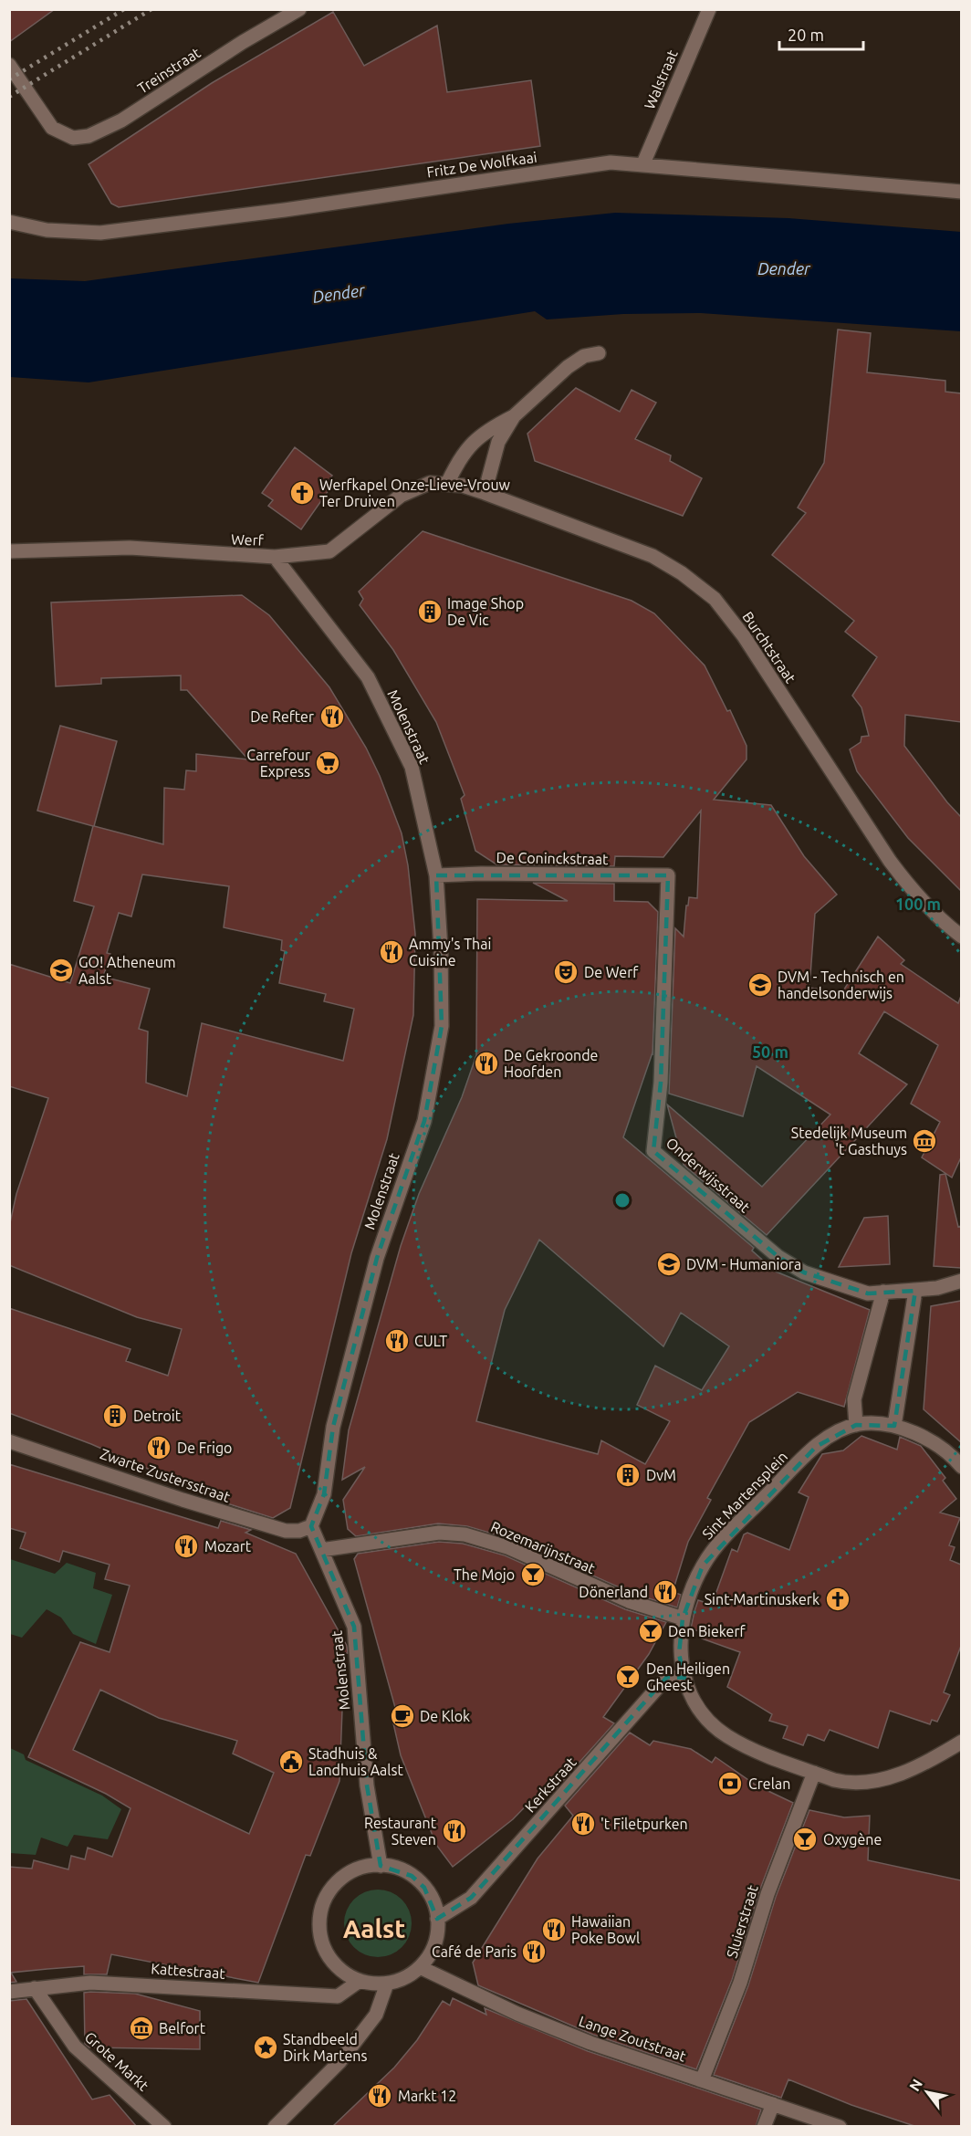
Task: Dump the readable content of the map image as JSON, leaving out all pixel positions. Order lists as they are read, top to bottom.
{
  "streets": {
    "street": [
      "Treinstraat",
      "Walstraat",
      "Fritz De Wolfkaai",
      "Werf",
      "Burchtstraat",
      "Molenstraat",
      "De Coninckstraat",
      "Onderwijsstraat",
      "Zwarte Zustersstraat",
      "Sint Martensplein",
      "Rozemarijnstraat",
      "Kerkstraat",
      "Sluierstraat",
      "Kattestraat",
      "Lange Zoutstraat",
      "Grote Markt"
    ]
  },
  "crossings": [
    ["Walstraat", "Fritz De Wolfkaai"],
    ["Werf", "Burchtstraat"],
    ["Werf", "Molenstraat"],
    ["Molenstraat", "De Coninckstraat"],
    ["Molenstraat", "Zwarte Zustersstraat"],
    ["Molenstraat", "Rozemarijnstraat"],
    ["Molenstraat", "Kerkstraat"],
    ["Molenstraat", "Kattestraat"],
    ["Molenstraat", "Lange Zoutstraat"],
    ["De Coninckstraat", "Onderwijsstraat"],
    ["Sint Martensplein", "Rozemarijnstraat"],
    ["Sint Martensplein", "Kerkstraat"],
    ["Sint Martensplein", "Sluierstraat"],
    ["Kerkstraat", "Kattestraat"],
    ["Kerkstraat", "Lange Zoutstraat"],
    ["Sluierstraat", "Lange Zoutstraat"],
    ["Kattestraat", "Lange Zoutstraat"],
    ["Kattestraat", "Grote Markt"]
  ],
  "districts": ["Aalst"],
  "water": ["Dender"],
  "places": {
    "church": ["Werfkapel Onze-Lieve-Vrouw Ter Druiven", "Sint-Martinuskerk"],
    "building": ["Image Shop De Vic", "Detroit", "DvM"],
    "restaurant": [
      "De Refter",
      "Ammy's Thai Cuisine",
      "De Gekroonde Hoofden",
      "CULT",
      "De Frigo",
      "Mozart",
      "Dönerland",
      "'t Filetpurken",
      "Restaurant Steven",
      "Hawaiian Poke Bowl",
      "Café de Paris",
      "Markt 12"
    ],
    "supermarket": ["Carrefour Express"],
    "school or university": ["GO! Atheneum Aalst", "DVM - Technisch en handelsonderwijs", "DVM - Humaniora"],
    "theatre": ["De Werf"],
    "museum": ["Stedelijk Museum 't Gasthuys", "Belfort"],
    "bar": [
      "The Mojo",
      "Den Biekerf",
      "Den Heiligen Gheest",
      "Oxygène"
    ],
    "cafe": ["De Klok"],
    "public building": ["Stadhuis & Landhuis Aalst"],
    "bank": ["Crelan"],
    "place": ["Standbeeld Dirk Martens"]
  },
  "scale_bar": "20 m",
  "north": "top left",
  "rings": ["100 m", "50 m"]
}
